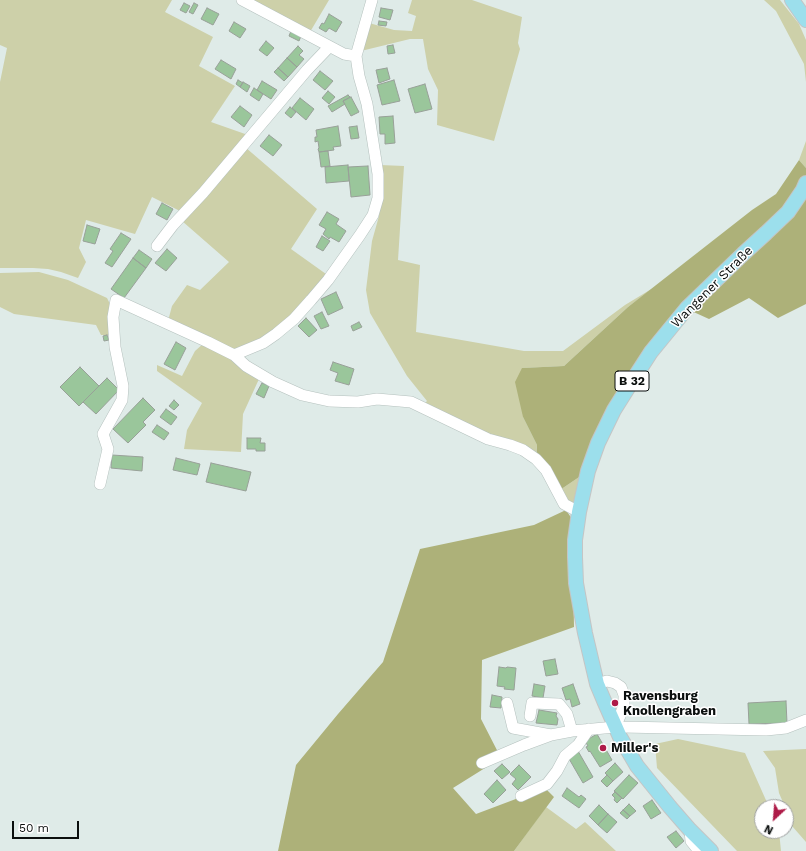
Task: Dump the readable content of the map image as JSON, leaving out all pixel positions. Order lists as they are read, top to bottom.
{
  "streets": {
    "main road": ["Wangener Straße", "B 32"]
  },
  "places": ["Ravensburg Knollengraben", "Miller's"],
  "scale_bar": "50 m",
  "north": "bottom left"
}
